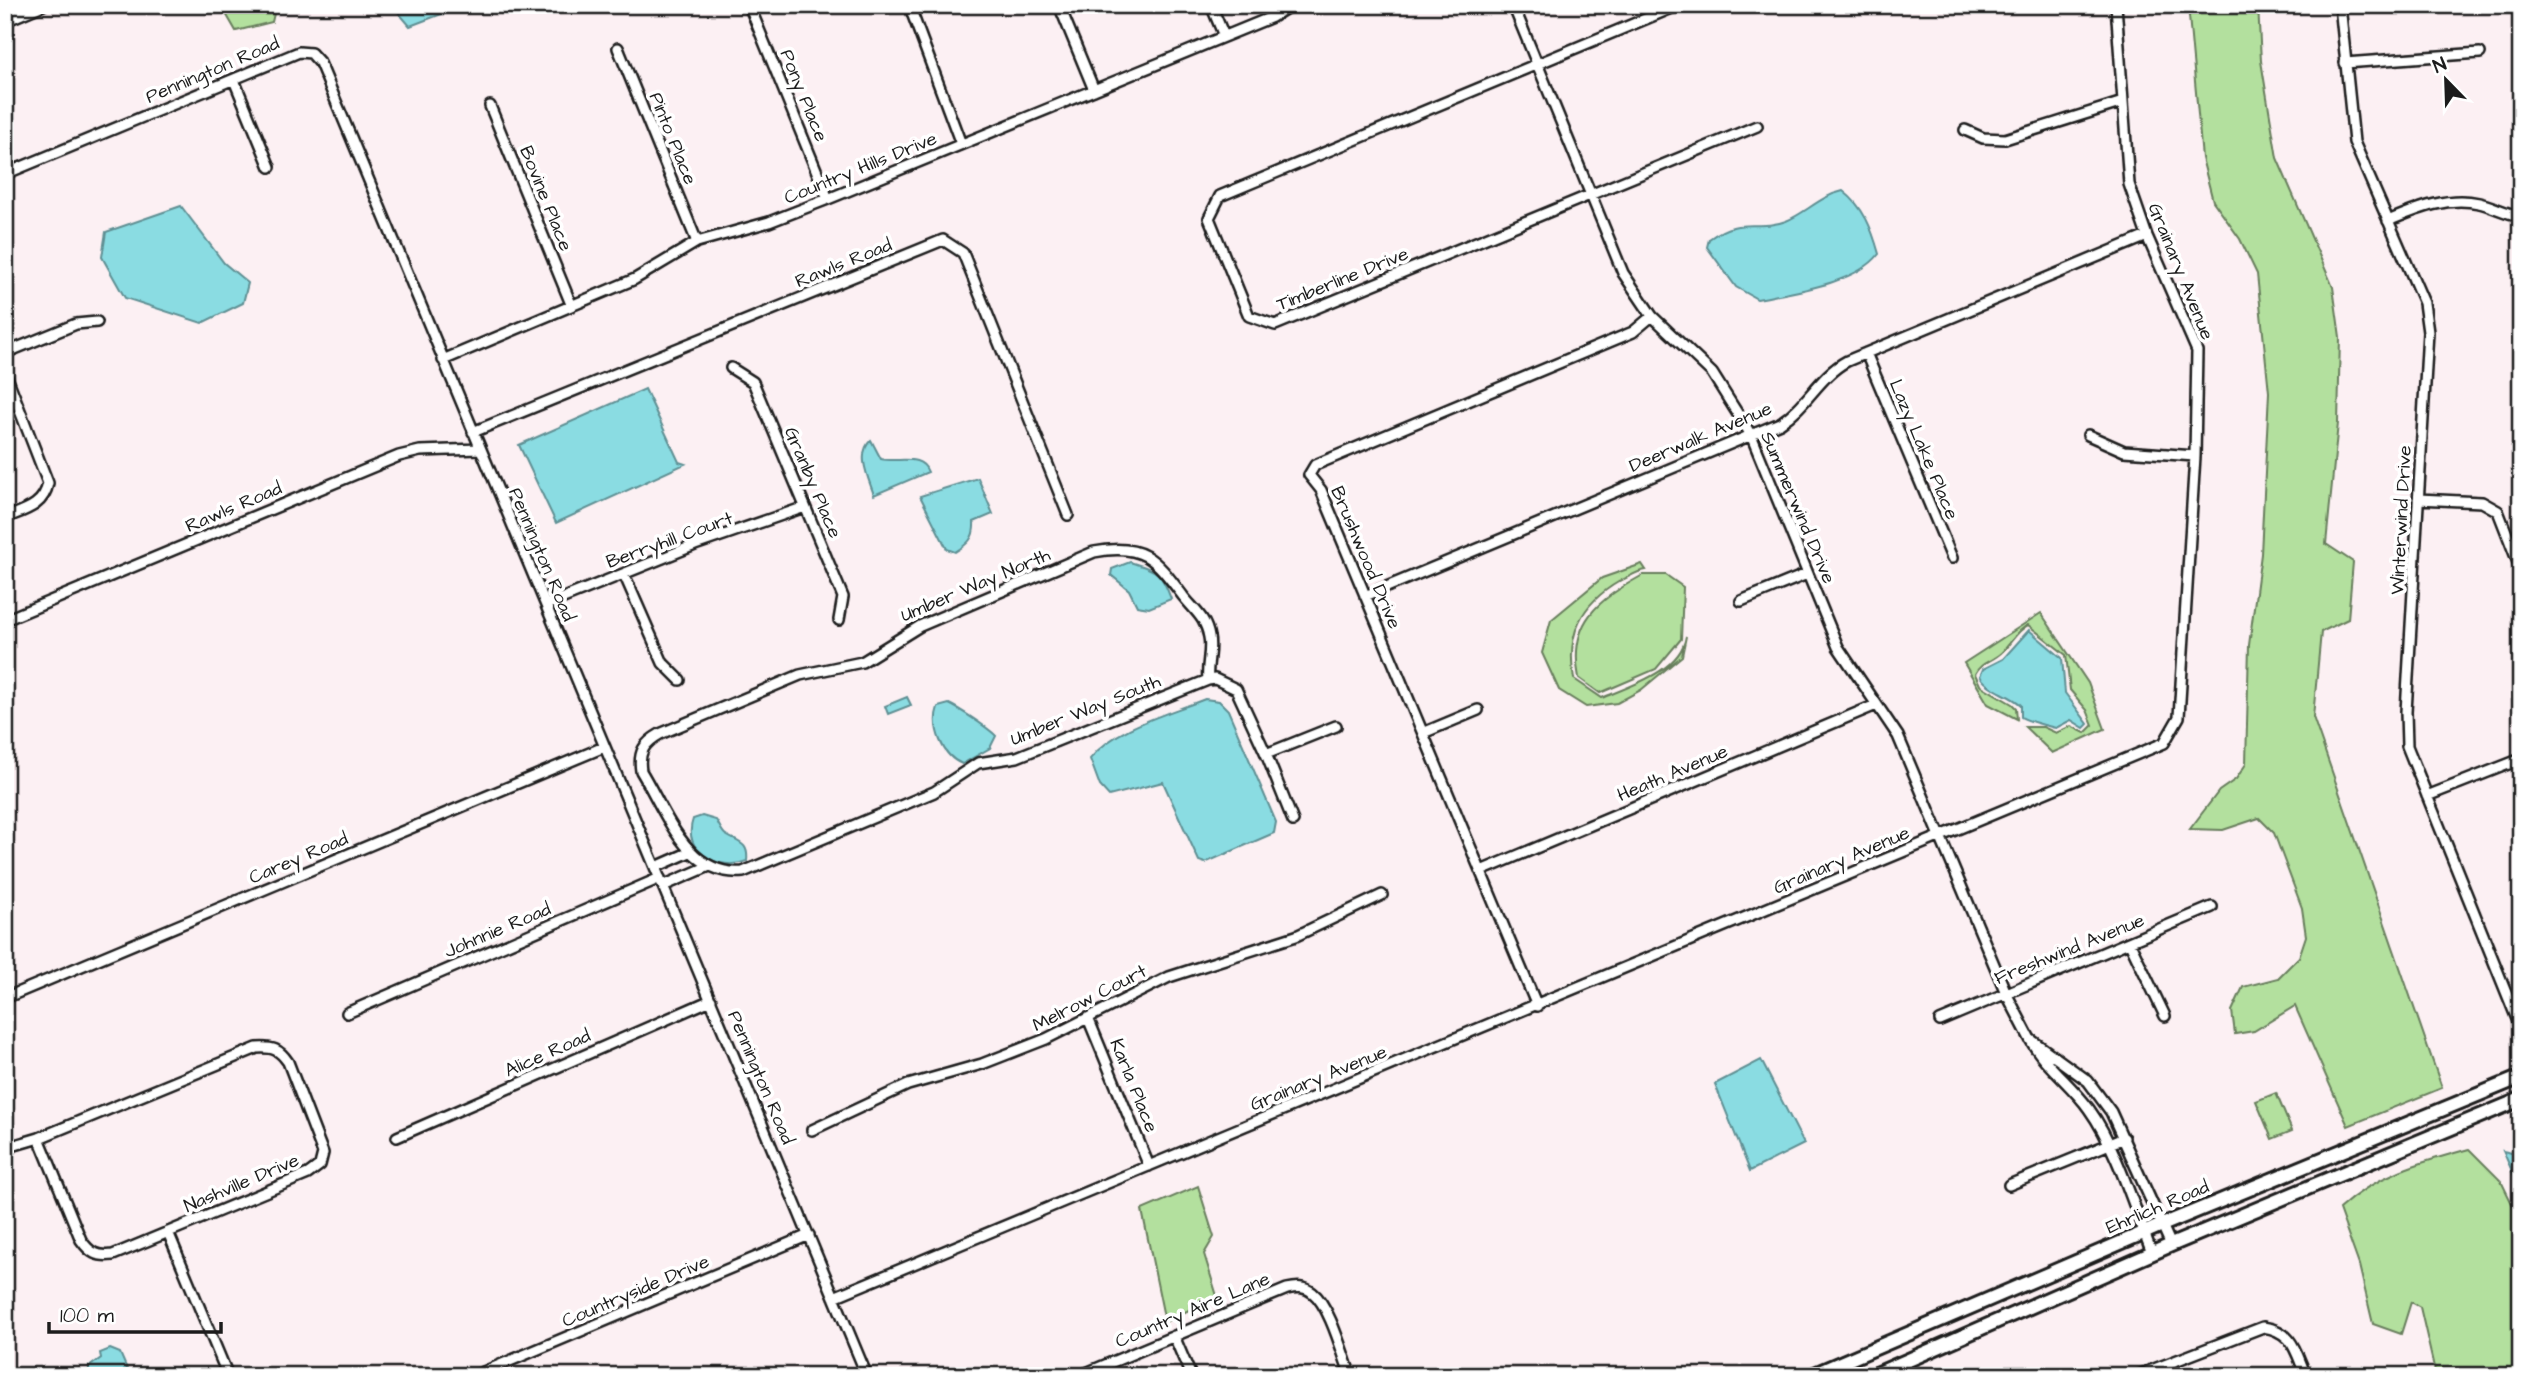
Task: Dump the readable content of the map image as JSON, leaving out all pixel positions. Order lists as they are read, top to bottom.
{
  "streets": {
    "main road": ["Ehrlich Road"],
    "street": [
      "Pennington Road",
      "Pony Place",
      "Pinto Place",
      "Country Hills Drive",
      "Bovine Place",
      "Rawls Road",
      "Grainary Avenue",
      "Timberline Drive",
      "Deerwalk Avenue",
      "Lazy Lake Place",
      "Granby Place",
      "Summerwind Drive",
      "Winterwind Drive",
      "Berryhill Court",
      "Brushwood Drive",
      "Umber Way North",
      "Umber Way South",
      "Heath Avenue",
      "Carey Road",
      "Johnnie Road",
      "Freshwind Avenue",
      "Melrow Court",
      "Alice Road",
      "Karla Place",
      "Nashville Drive",
      "Countryside Drive",
      "Country Aire Lane"
    ]
  },
  "crossings": [
    ["Pennington Road", "Country Hills Drive"],
    ["Pennington Road", "Rawls Road"],
    ["Pennington Road", "Grainary Avenue"],
    ["Pennington Road", "Berryhill Court"],
    ["Pennington Road", "Carey Road"],
    ["Pennington Road", "Johnnie Road"],
    ["Pennington Road", "Alice Road"],
    ["Pennington Road", "Countryside Drive"],
    ["Pony Place", "Country Hills Drive"],
    ["Pinto Place", "Country Hills Drive"],
    ["Country Hills Drive", "Bovine Place"],
    ["Grainary Avenue", "Deerwalk Avenue"],
    ["Grainary Avenue", "Summerwind Drive"],
    ["Grainary Avenue", "Brushwood Drive"],
    ["Grainary Avenue", "Karla Place"],
    ["Timberline Drive", "Summerwind Drive"],
    ["Deerwalk Avenue", "Lazy Lake Place"],
    ["Deerwalk Avenue", "Summerwind Drive"],
    ["Deerwalk Avenue", "Brushwood Drive"],
    ["Granby Place", "Berryhill Court"],
    ["Summerwind Drive", "Brushwood Drive"],
    ["Summerwind Drive", "Heath Avenue"],
    ["Summerwind Drive", "Freshwind Avenue"],
    ["Summerwind Drive", "Ehrlich Road"],
    ["Brushwood Drive", "Heath Avenue"],
    ["Umber Way North", "Umber Way South"],
    ["Umber Way South", "Johnnie Road"],
    ["Melrow Court", "Karla Place"]
  ],
  "scale_bar": "100 m",
  "north": "top left"
}
